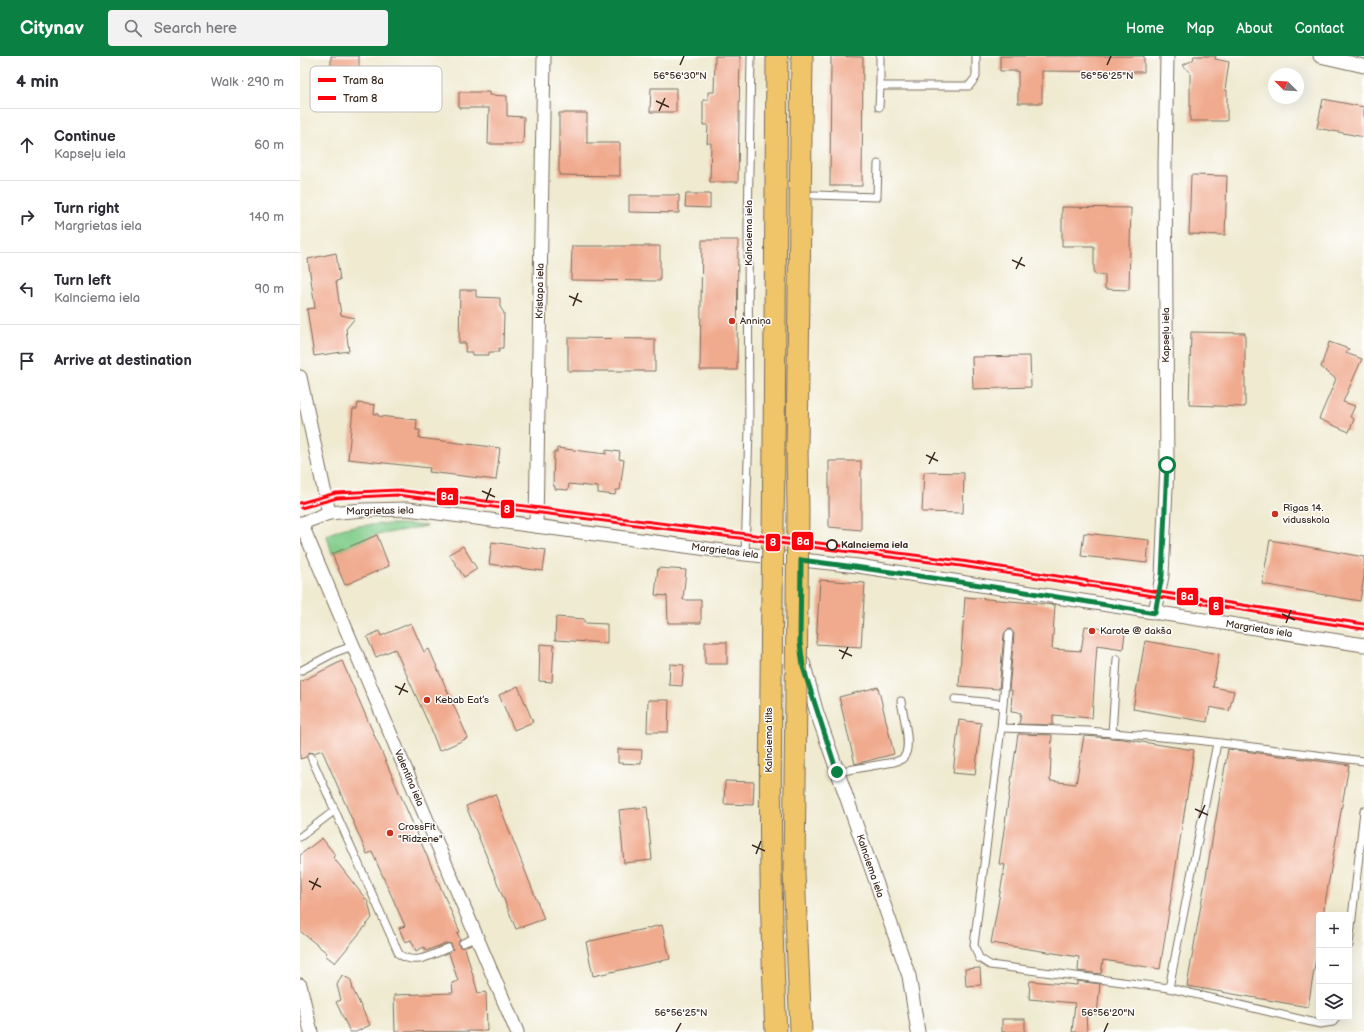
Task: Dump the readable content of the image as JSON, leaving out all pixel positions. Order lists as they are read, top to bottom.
{
  "streets": {
    "main road": ["Kalnciema tilts"],
    "street": [
      "Kalnciema iela",
      "Kristapa iela",
      "Kapseļu iela",
      "Margrietas iela",
      "Valentīna iela"
    ]
  },
  "crossings": [
    ["Kalnciema iela", "Margrietas iela"],
    ["Kristapa iela", "Margrietas iela"],
    ["Kapseļu iela", "Margrietas iela"],
    ["Margrietas iela", "Valentīna iela"]
  ],
  "places": [
    "Anniņa",
    "Rīgas 14. vidusskola",
    "Kalnciema iela",
    "Karote @ dakša",
    "Kebab Eat’s",
    "CrossFit \"Rīdzene\""
  ],
  "lines": ["tram line 8a", "tram line 8"],
  "legend": ["Tram 8a", "Tram 8"],
  "north": "top left",
  "page": {
    "header": "Citynav",
    "search": "Search here",
    "nav": [
      "Home",
      "Map",
      "About",
      "Contact"
    ],
    "heading": ["4 min", "Walk · 290 m"],
    "list": [
      ["Continue", "Kapseļu iela", "60 m"],
      ["Turn right", "Margrietas iela", "140 m"],
      ["Turn left", "Kalnciema iela", "90 m"],
      "Arrive at destination"
    ],
    "map_buttons": ["+", "−"]
  },
  "coordinates": ["56°56'30\"N", "56°56'25\"N", "56°56'20\"N"]
}
